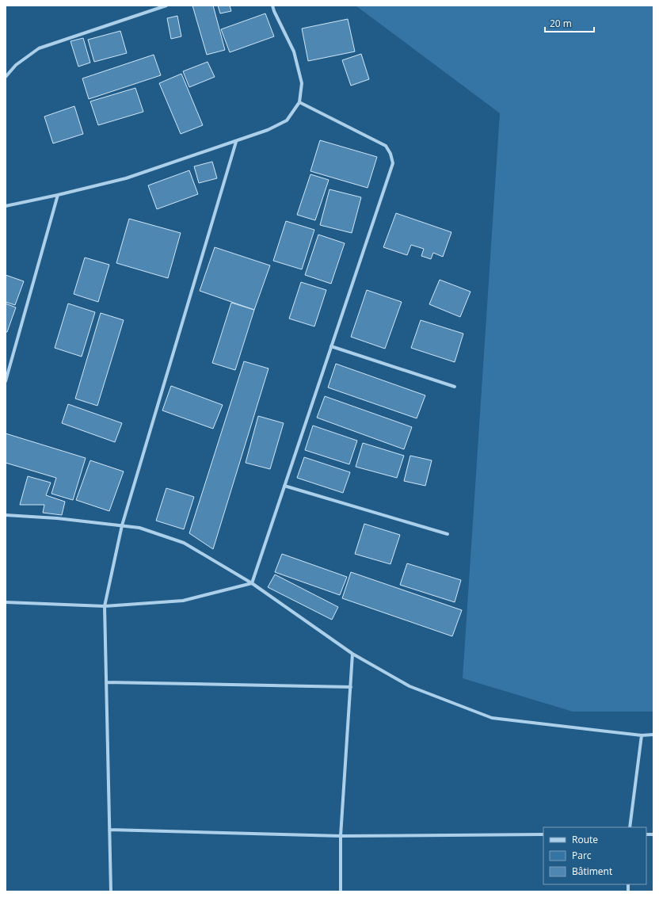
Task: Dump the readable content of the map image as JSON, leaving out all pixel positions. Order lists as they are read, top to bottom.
{
  "legend": ["Route", "Parc", "Bâtiment"],
  "scale_bar": "20 m"
}
